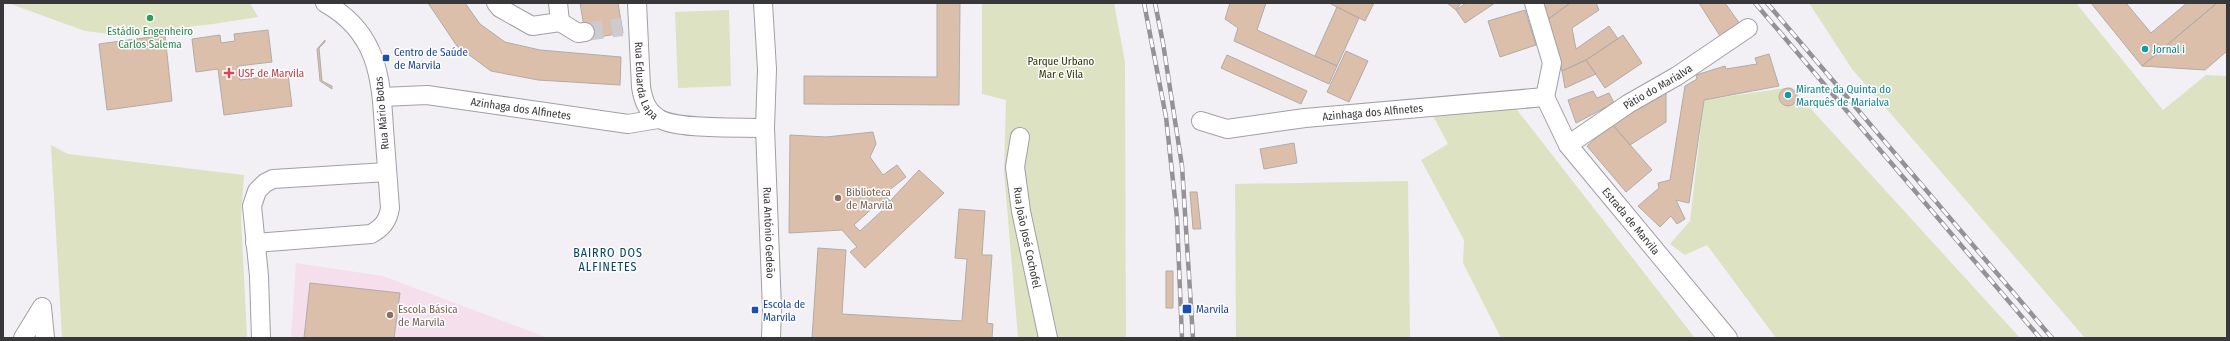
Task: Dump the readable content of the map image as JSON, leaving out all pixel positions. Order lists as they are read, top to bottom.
{
  "streets": {
    "street": [
      "Rua Eduarda Lapa",
      "Pátio do Marialva",
      "Azinhaga dos Alfinetes",
      "Rua Mário Botas",
      "Estrada de Marvila",
      "Rua António Gedeão",
      "Rua João José Cochofel"
    ]
  },
  "crossings": [
    ["Rua Eduarda Lapa", "Azinhaga dos Alfinetes"],
    ["Rua Eduarda Lapa", "Rua António Gedeão"],
    ["Pátio do Marialva", "Estrada de Marvila"],
    ["Azinhaga dos Alfinetes", "Rua Mário Botas"],
    ["Azinhaga dos Alfinetes", "Estrada de Marvila"]
  ],
  "districts": ["BAIRRO DOS ALFINETES"],
  "parks": ["Parque Urbano Mar e Vila"],
  "places": {
    "other": [
      "Estádio Engenheiro Carlos Salema",
      "Jornal i",
      "Mirante da Quinta do Marquês de Marialva",
      "Biblioteca de Marvila",
      "Escola Básica de Marvila"
    ],
    "transit": ["Centro de Saúde de Marvila", "Marvila", "Escola de Marvila"],
    "health": ["USF de Marvila"]
  }
}
